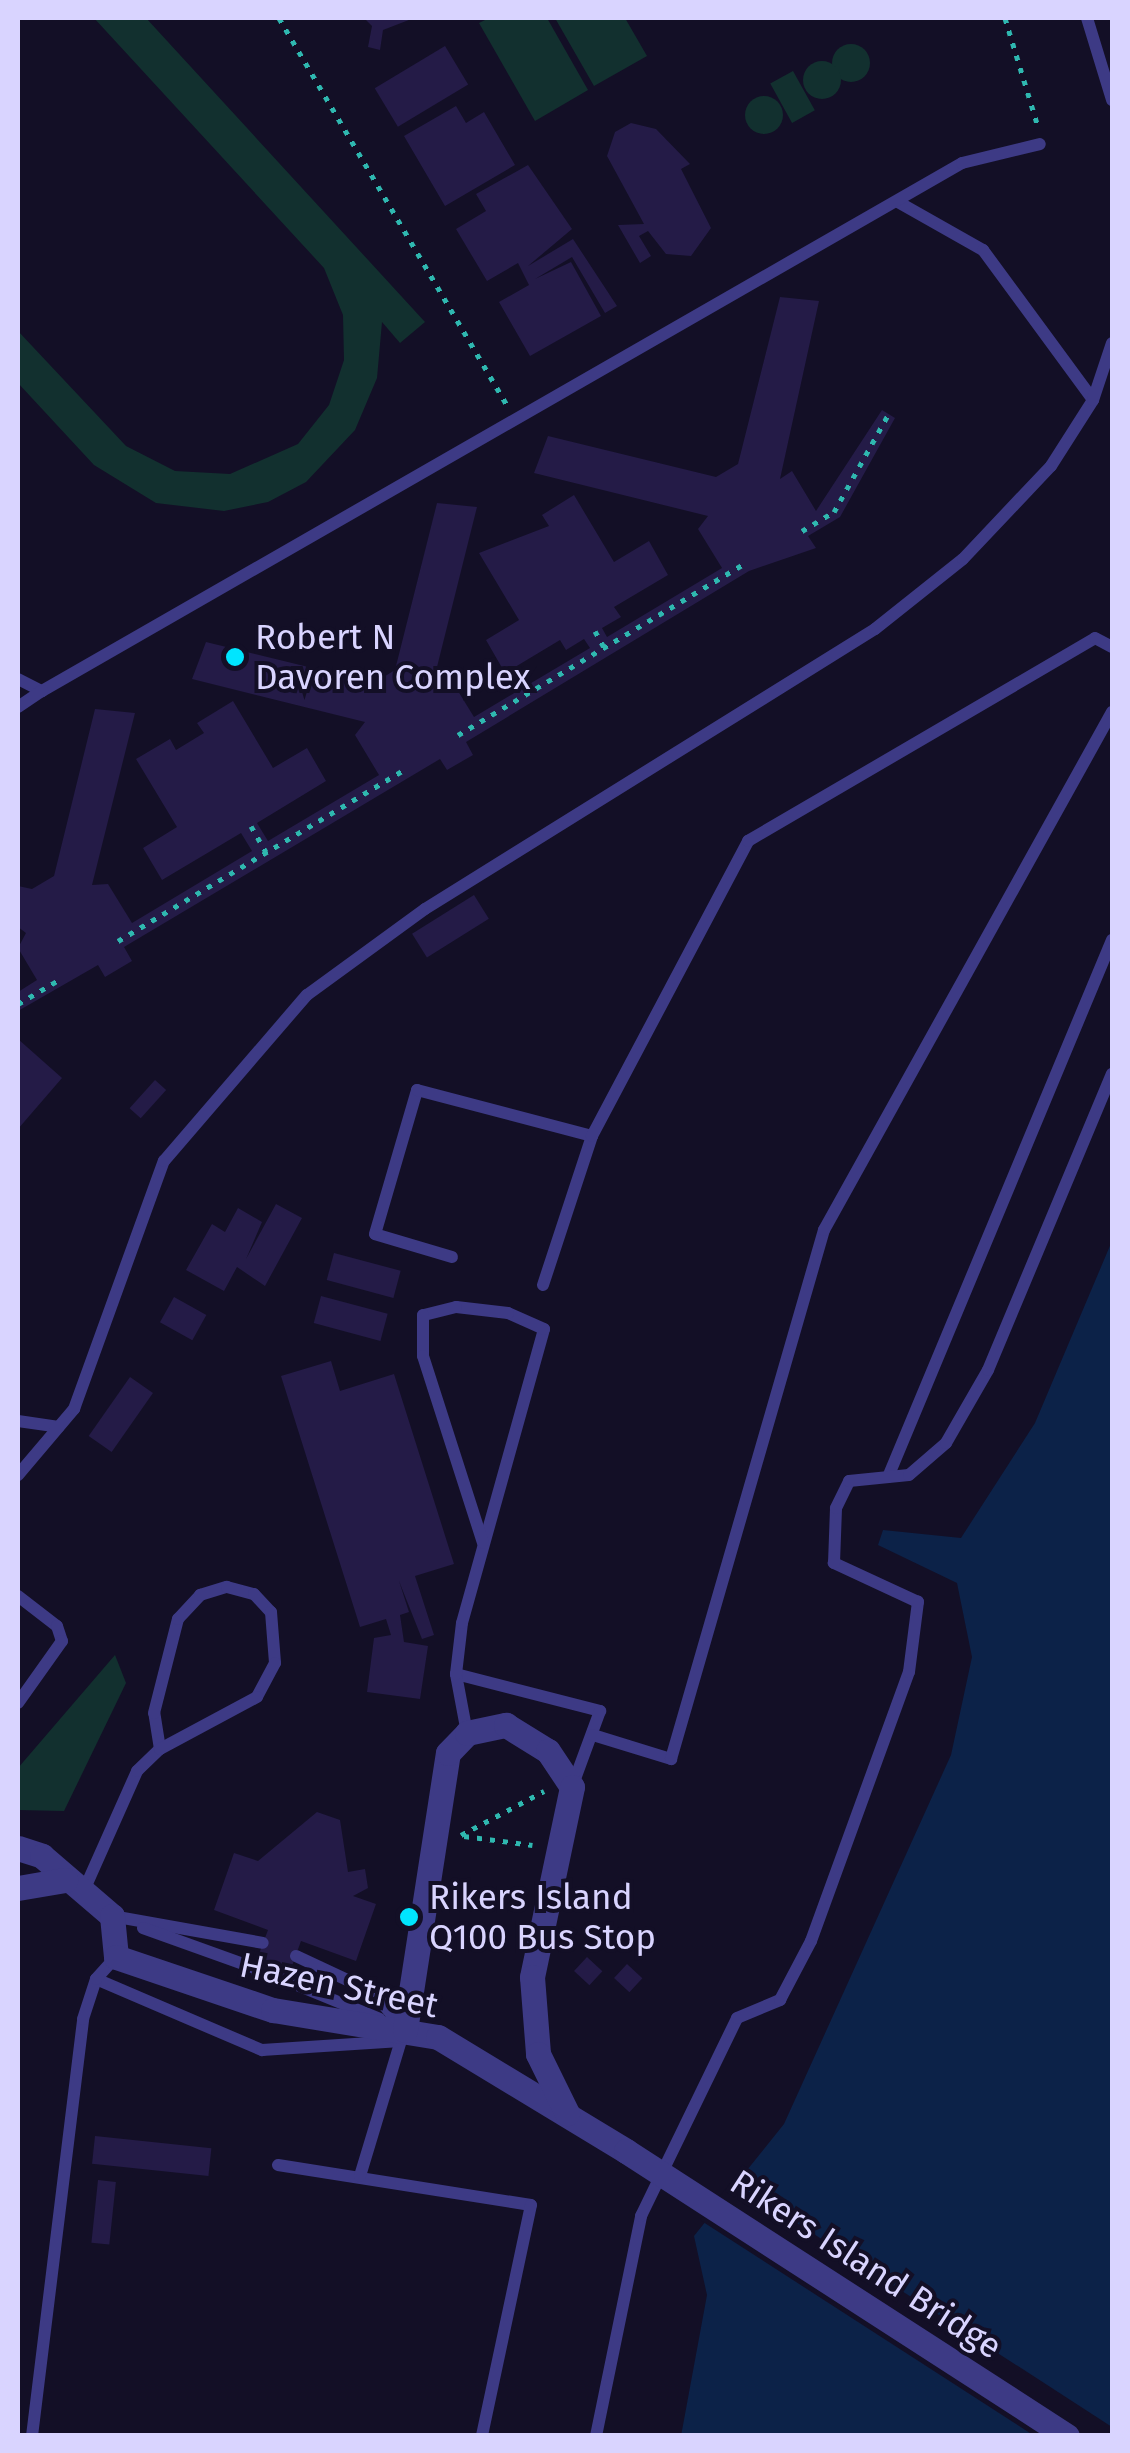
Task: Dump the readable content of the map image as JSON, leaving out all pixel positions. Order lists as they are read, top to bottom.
{
  "streets": {
    "street": ["Hazen Street", "Rikers Island Bridge"]
  },
  "crossings": [
    ["Hazen Street", "Rikers Island Bridge"]
  ],
  "places": ["Robert N Davoren Complex", "Rikers Island Q100 Bus Stop"]
}
